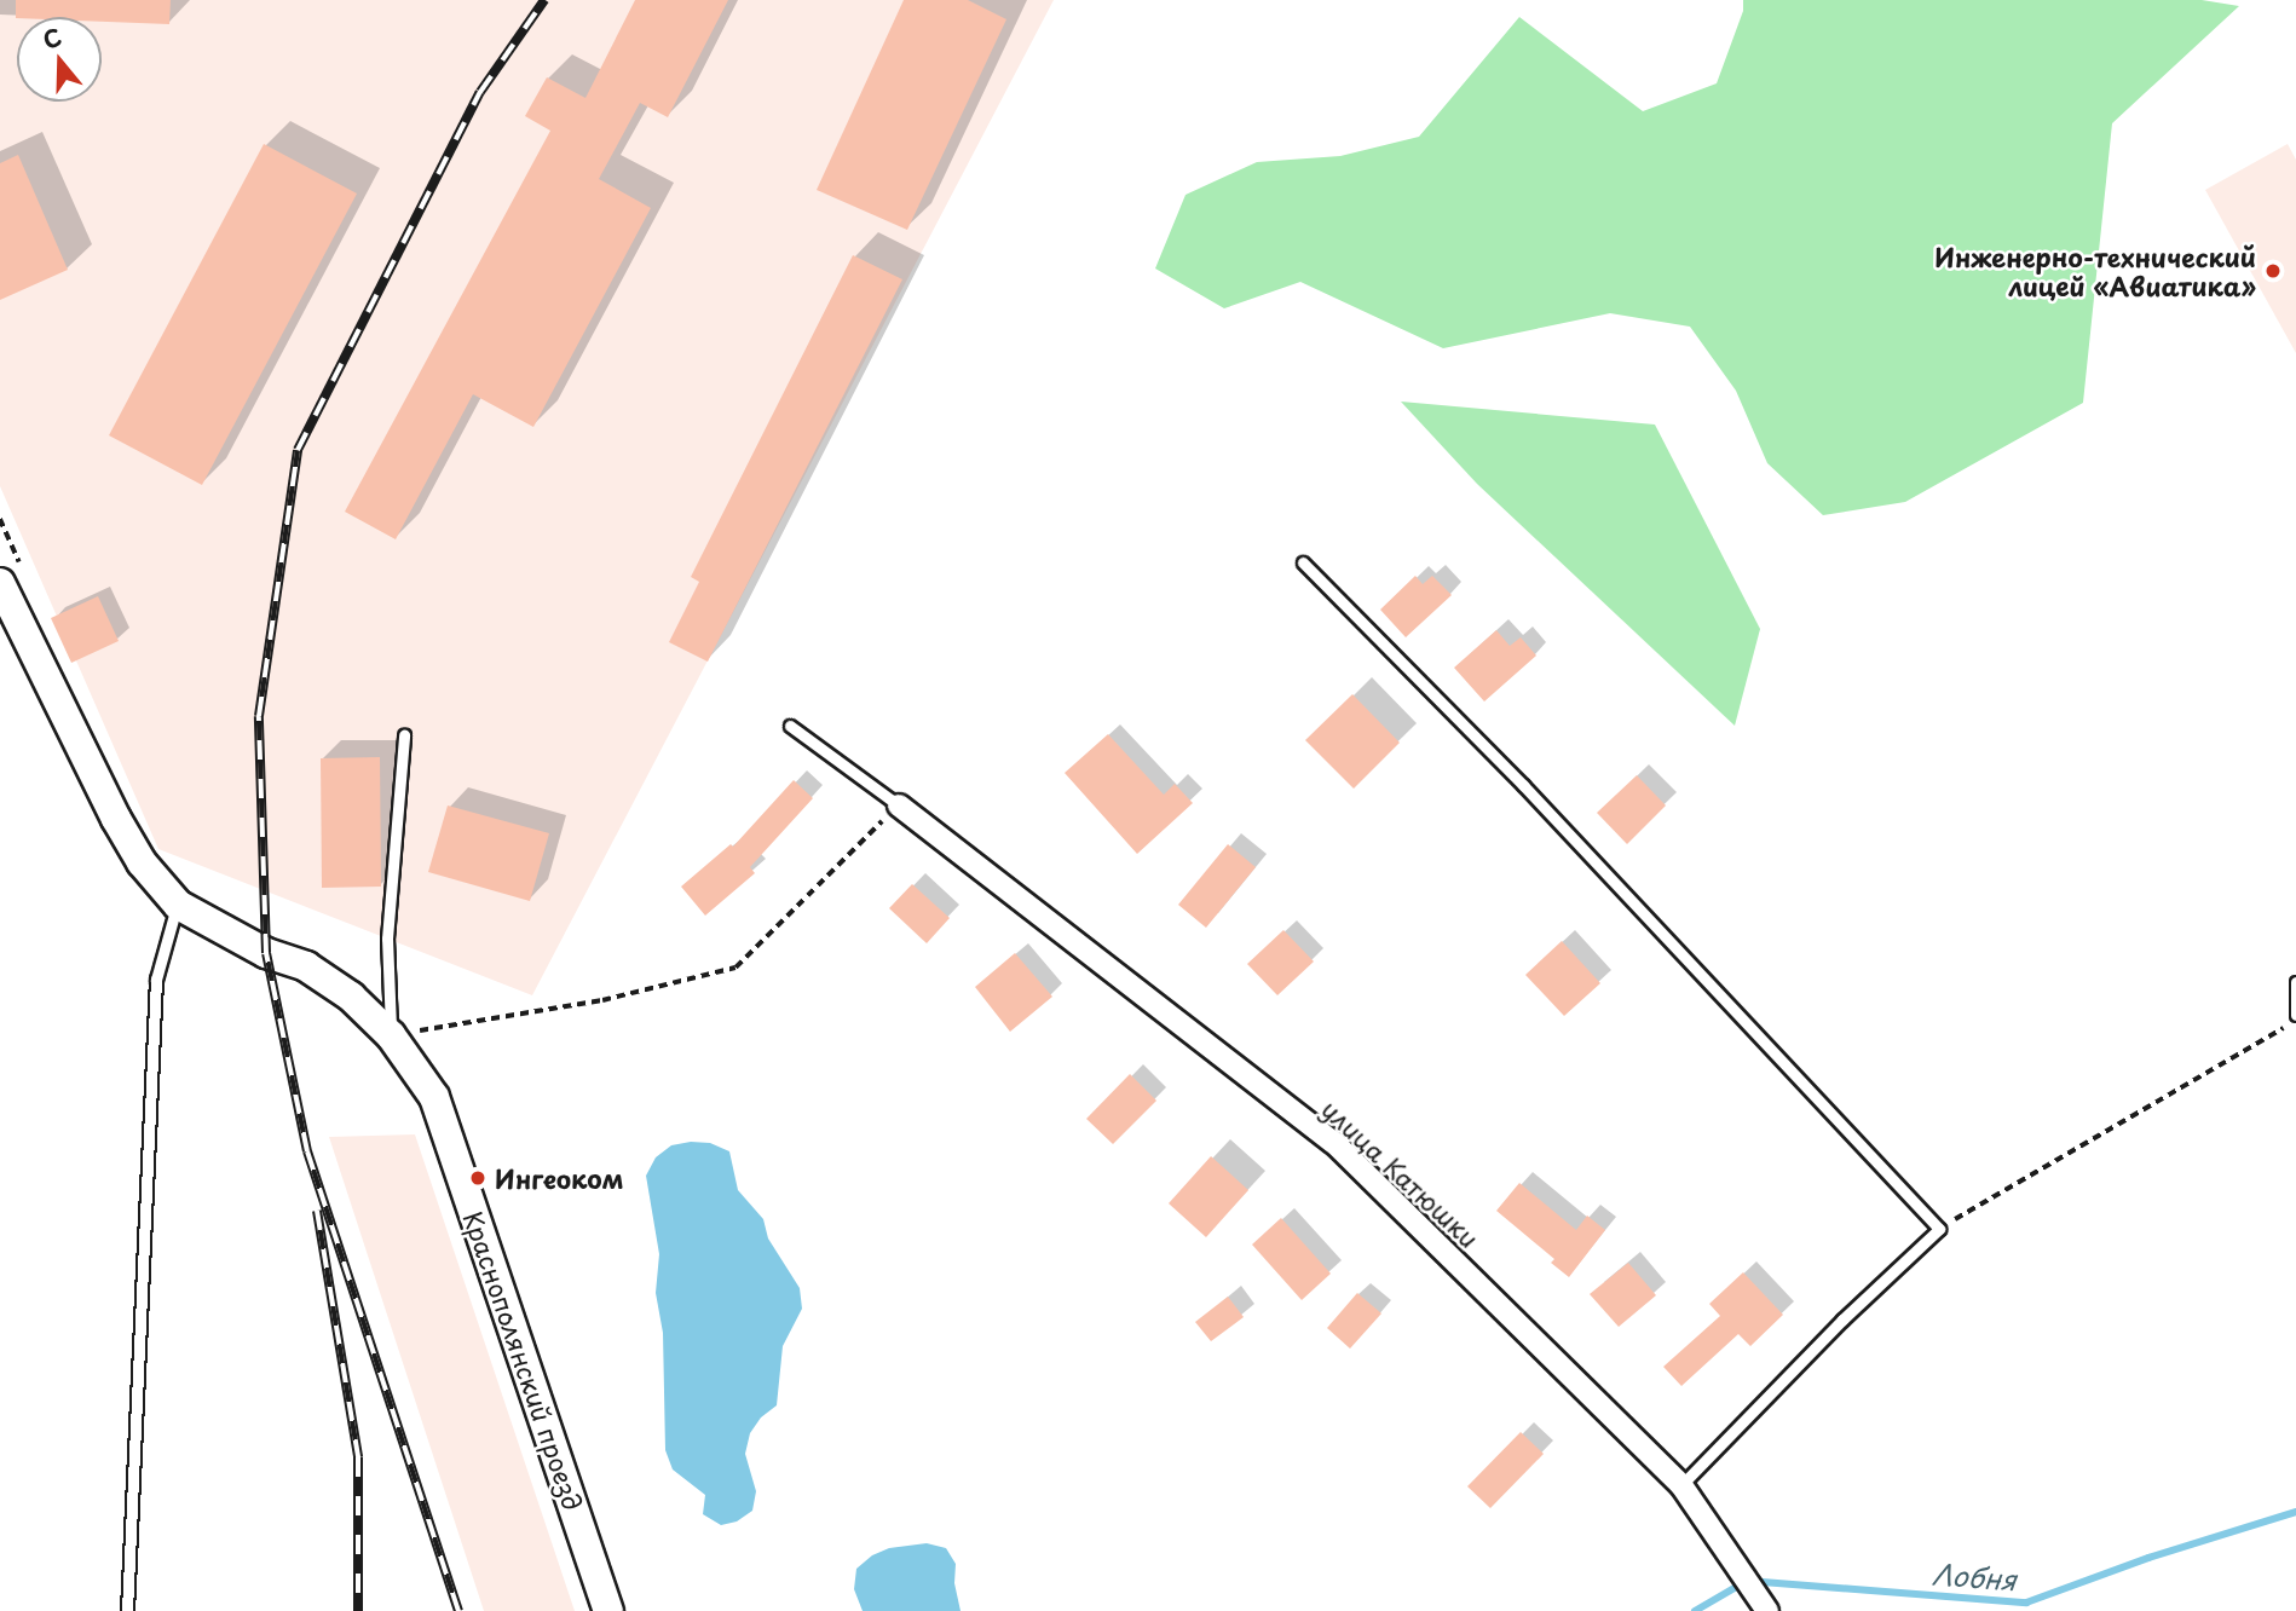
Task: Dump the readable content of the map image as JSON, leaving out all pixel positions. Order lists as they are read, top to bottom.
{
  "streets": {
    "main road": ["Краснополянский проезд"],
    "street": ["улица Катюшки"]
  },
  "water": ["Лобня"],
  "places": ["Инженерно-технический лицей «Авиатика»", "Ингеоком"],
  "north": "top"
}
